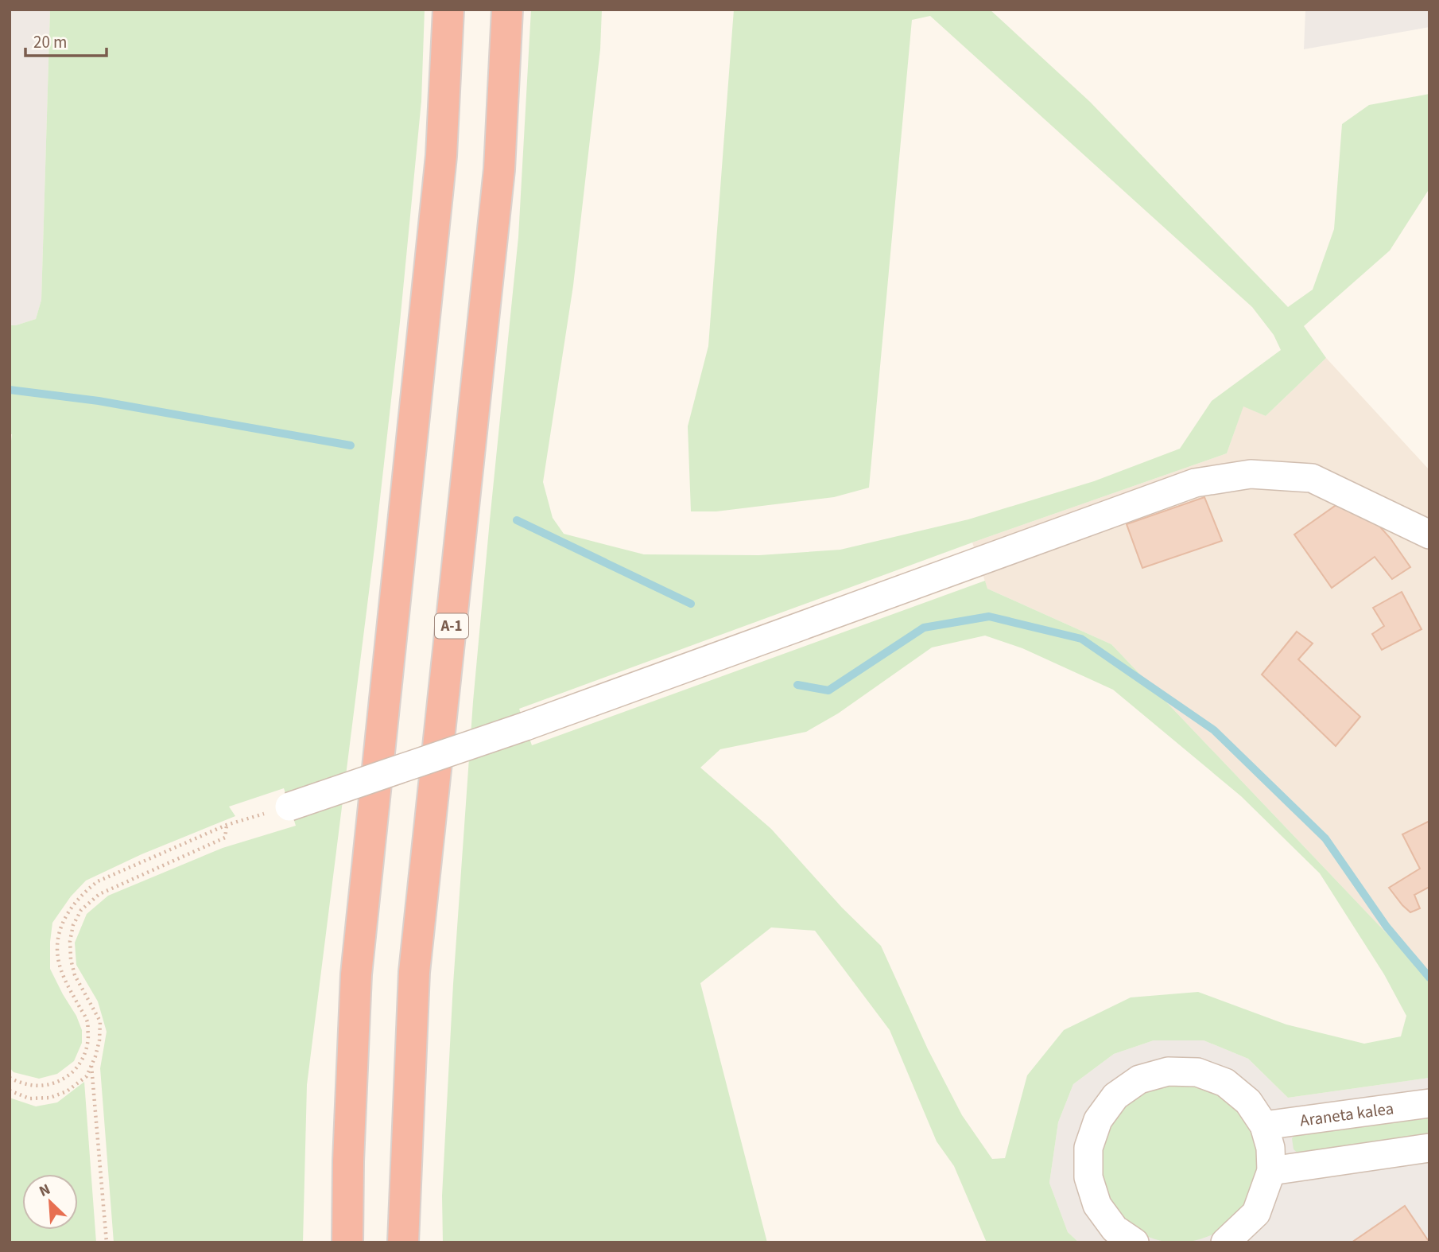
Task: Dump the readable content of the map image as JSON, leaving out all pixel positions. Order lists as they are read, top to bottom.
{
  "streets": {
    "highway": ["A-1"],
    "street": ["Araneta kalea"]
  },
  "scale_bar": "20 m",
  "north": "top left"
}
